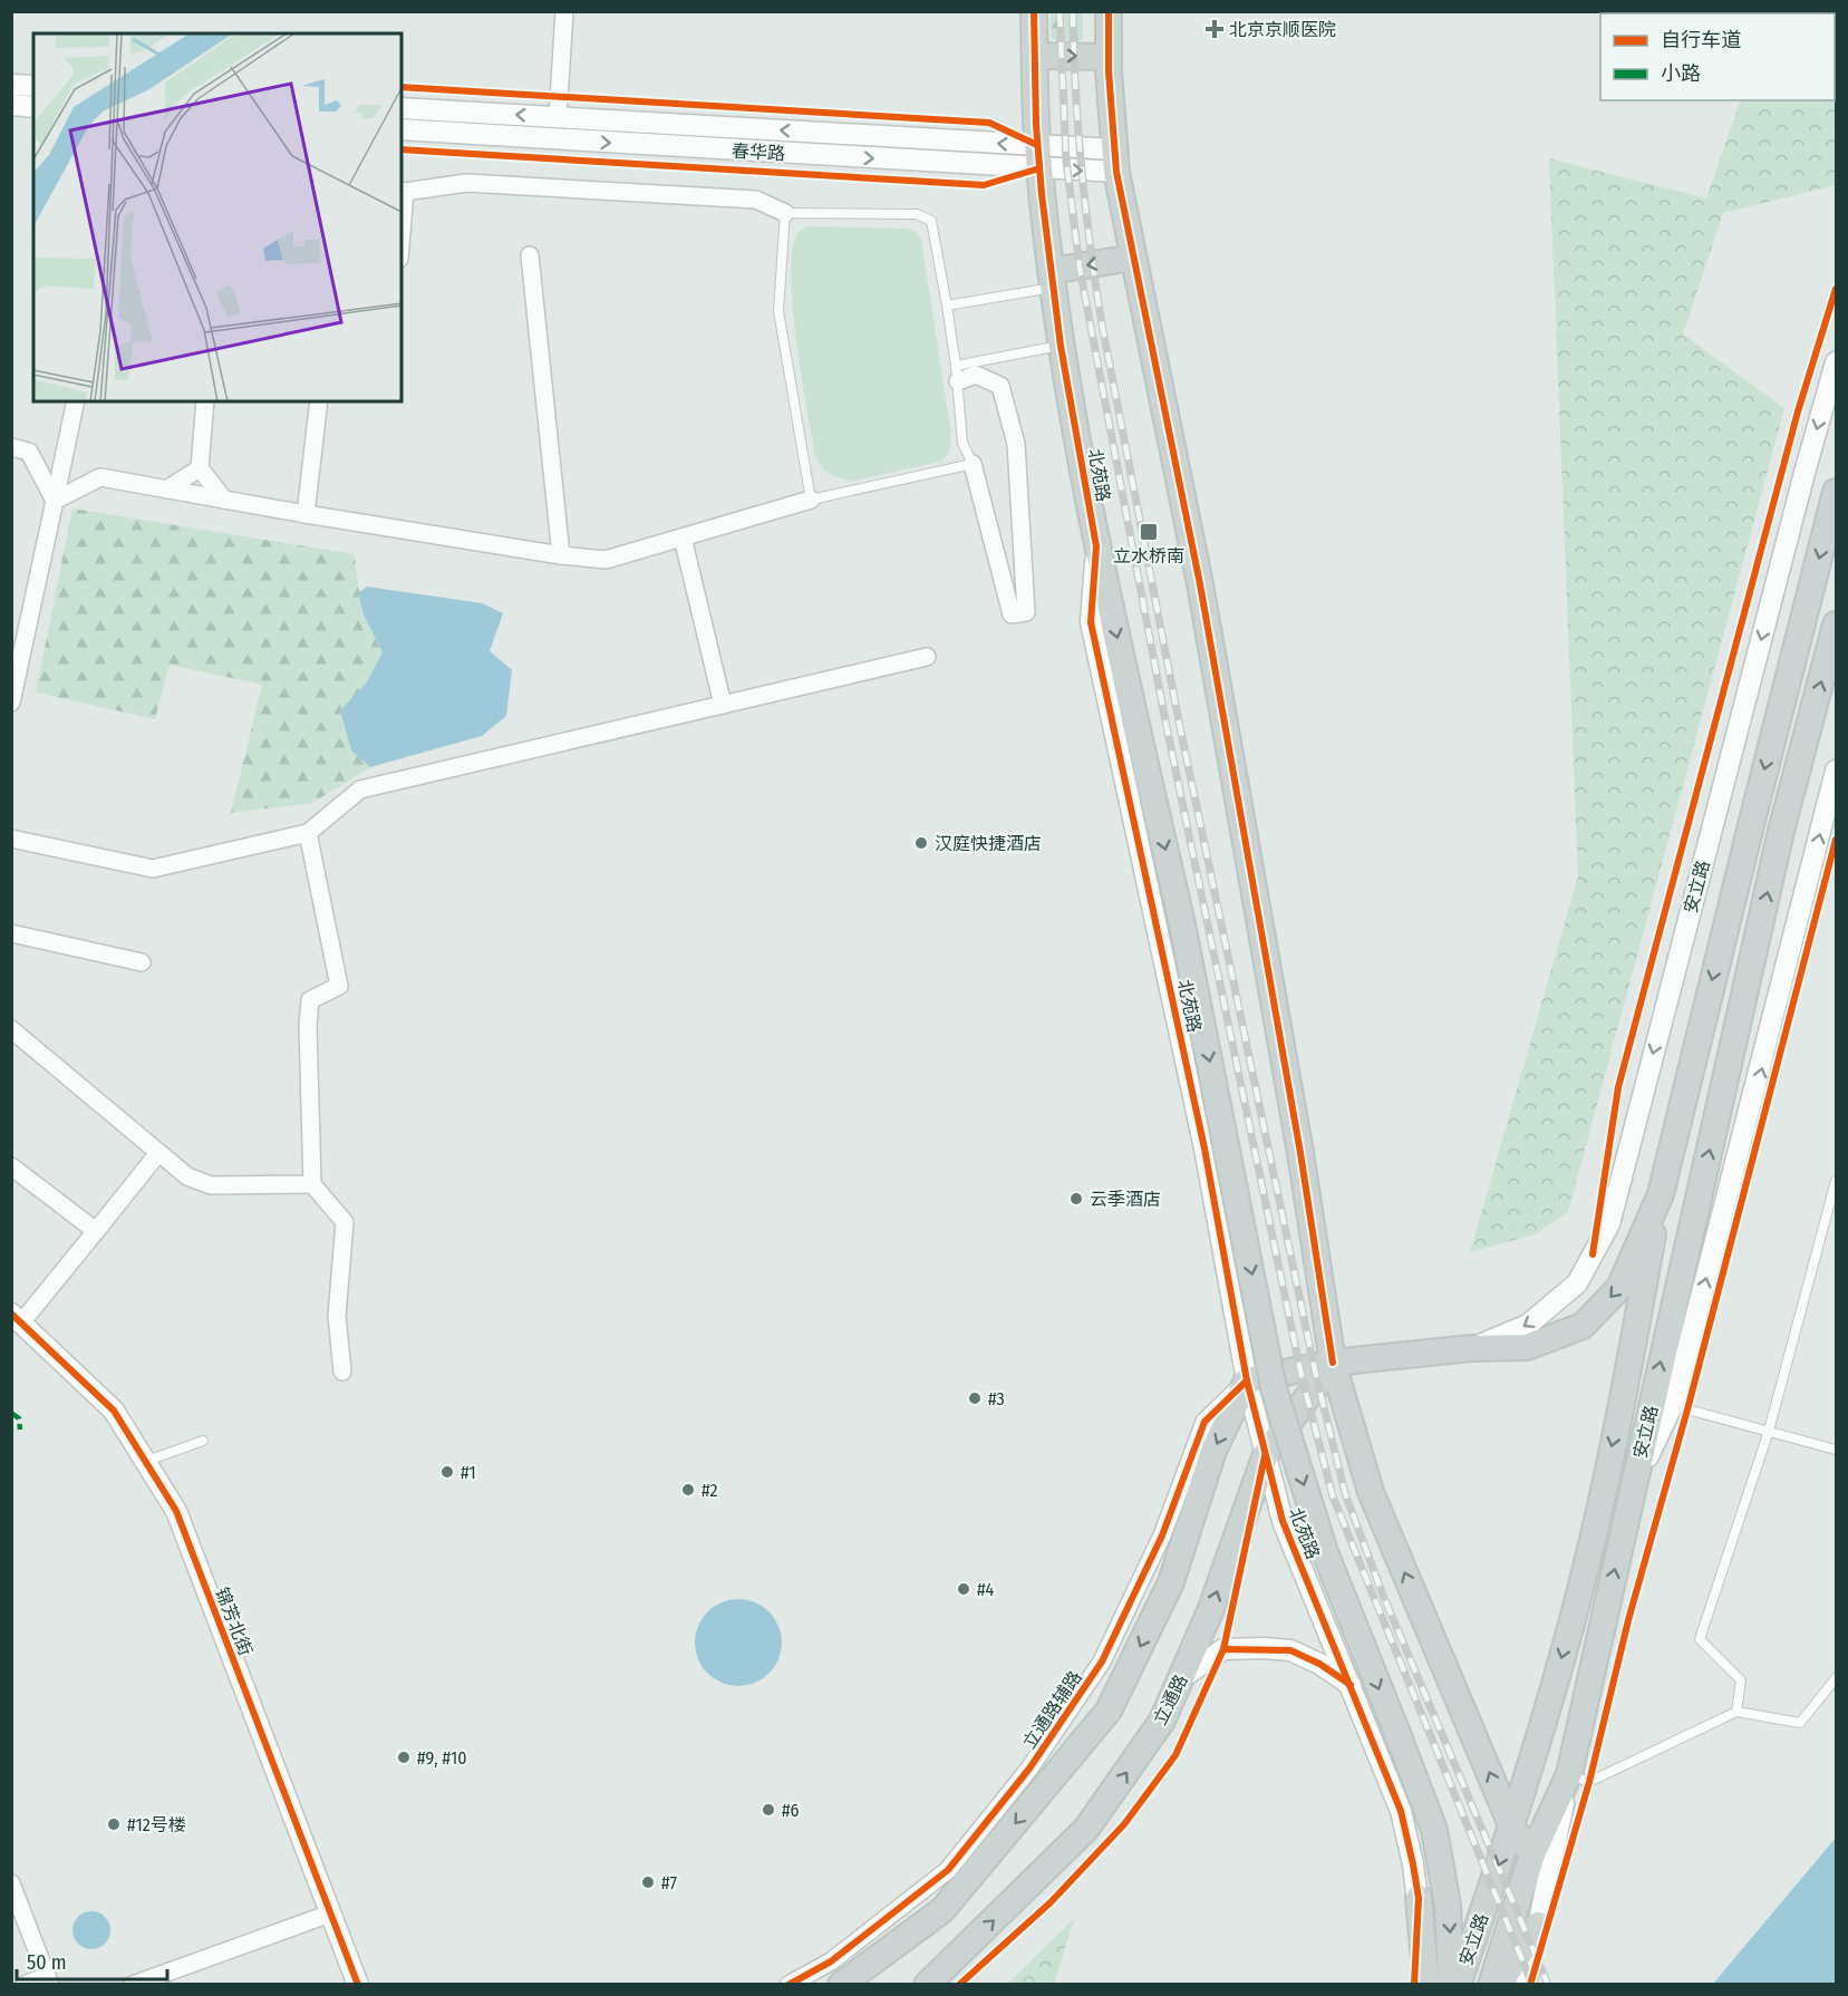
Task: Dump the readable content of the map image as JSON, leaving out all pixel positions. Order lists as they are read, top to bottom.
{
  "streets": {
    "main road": ["北苑路", "安立路", "立通路"],
    "street": ["春华路", "锦芳北街", "立通路辅路"]
  },
  "crossings": [
    ["春华路", "北苑路"],
    ["北苑路", "安立路"],
    ["北苑路", "立通路"],
    ["北苑路", "立通路辅路"],
    ["安立路", "立通路"],
    ["安立路", "立通路辅路"]
  ],
  "places": {
    "health": ["北京京顺医院"],
    "transit": ["立水桥南"],
    "other": [
      "汉庭快捷酒店",
      "云季酒店",
      "#3",
      "#1",
      "#2",
      "#4",
      "#9, #10",
      "#6",
      "#12号楼",
      "#7"
    ]
  },
  "legend": ["自行车道", "小路"],
  "scale_bar": "50 m"
}
